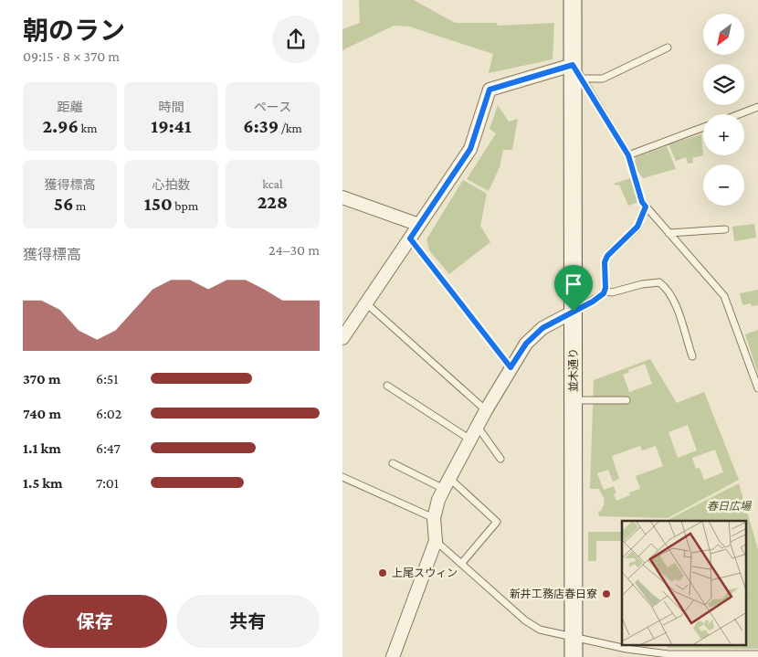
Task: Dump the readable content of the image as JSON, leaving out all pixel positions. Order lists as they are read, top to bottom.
{
  "streets": {
    "street": ["並木通り"]
  },
  "parks": ["春日広場"],
  "places": ["上尾スウィン", "新井工務店春日寮"],
  "north": "bottom left",
  "page": {
    "heading": ["朝のラン", "09:15 · 8 × 370 m"],
    "map_buttons": ["+", "−"],
    "stats": [
      ["距離", "2.96 km"],
      ["時間", "19:41"],
      ["ペース", "6:39 /km"],
      ["獲得標高", "56 m"],
      ["心拍数", "150 bpm"],
      ["kcal", "228"]
    ],
    "chart": ["獲得標高", "24–30 m"],
    "list": [
      {
        "name": "370 m",
        "note": "6:51"
      },
      {
        "name": "740 m",
        "note": "6:02"
      },
      {
        "name": "1.1 km",
        "note": "6:47"
      },
      {
        "name": "1.5 km",
        "note": "7:01"
      }
    ],
    "buttons": ["保存", "共有"]
  }
}
